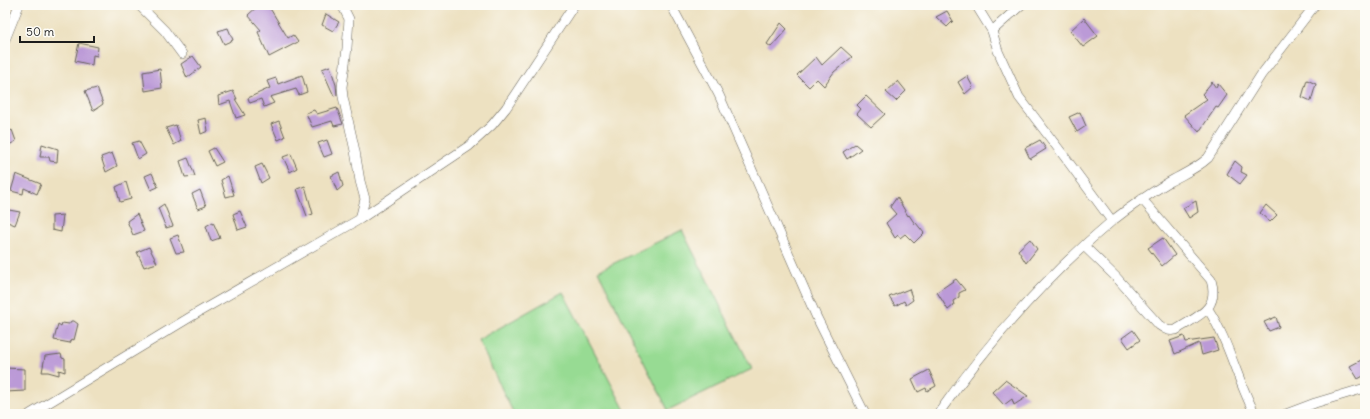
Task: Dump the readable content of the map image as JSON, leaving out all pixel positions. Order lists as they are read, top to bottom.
{
  "scale_bar": "50 m"
}
